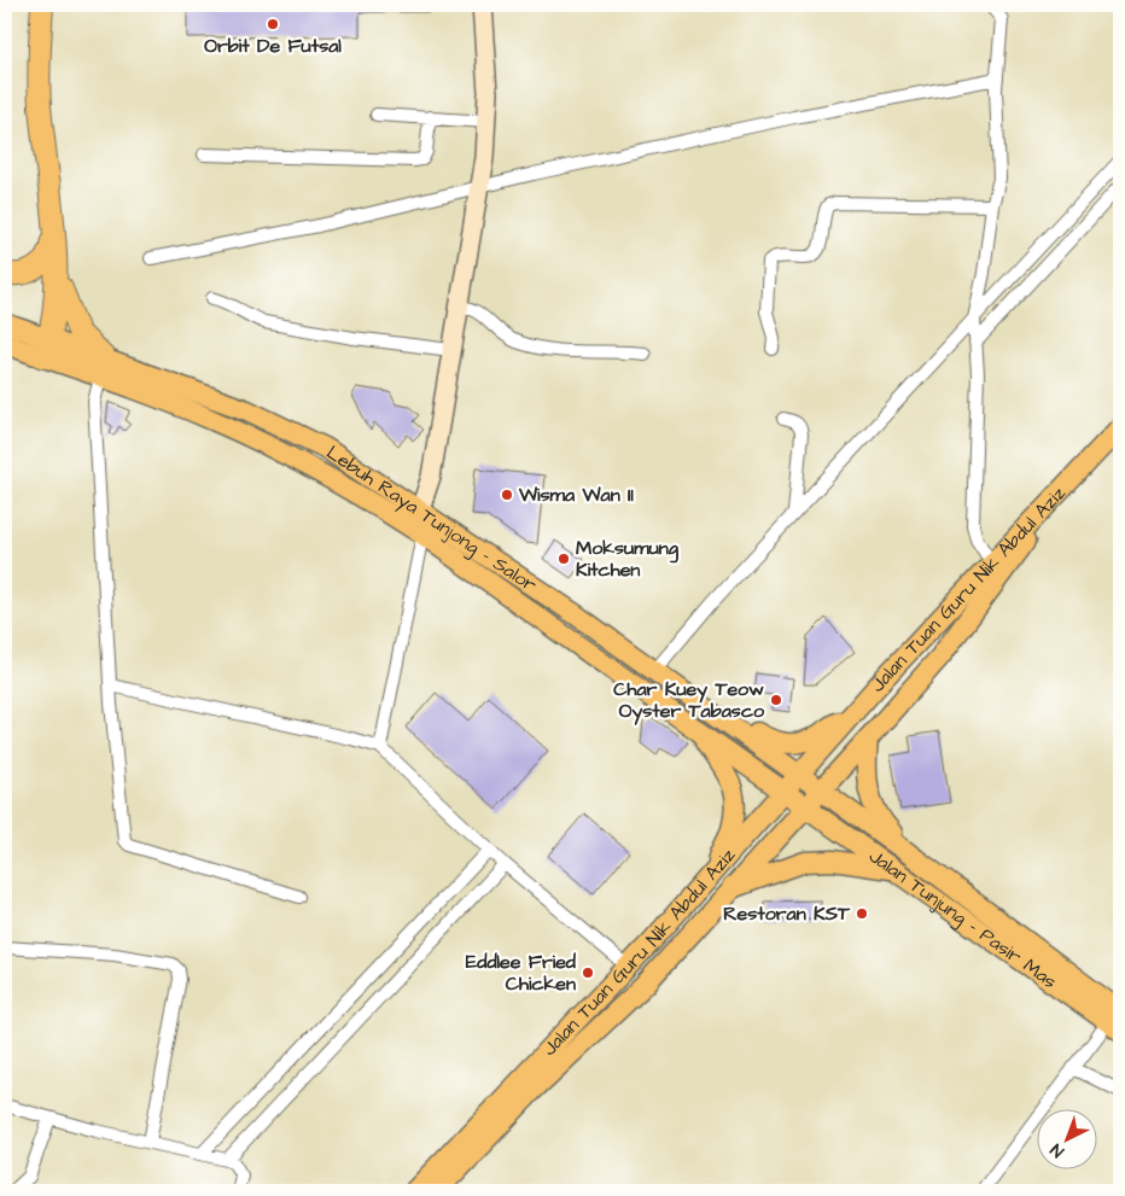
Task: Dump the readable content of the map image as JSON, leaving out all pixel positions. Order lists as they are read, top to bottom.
{
  "streets": {
    "main road": ["Lebuh Raya Tunjong - Salor", "Jalan Tuan Guru Nik Abdul Aziz", "Jalan Tunjung - Pasir Mas"]
  },
  "crossings": [
    ["Lebuh Raya Tunjong - Salor", "Jalan Tuan Guru Nik Abdul Aziz"],
    ["Lebuh Raya Tunjong - Salor", "Jalan Tunjung - Pasir Mas"],
    ["Jalan Tuan Guru Nik Abdul Aziz", "Jalan Tunjung - Pasir Mas"]
  ],
  "places": [
    "Orbit De Futsal",
    "Wisma Wan II",
    "Moksumung Kitchen",
    "Char Kuey Teow Oyster Tabasco",
    "Restoran KST",
    "Eddlee Fried Chicken"
  ],
  "north": "bottom left"
}
